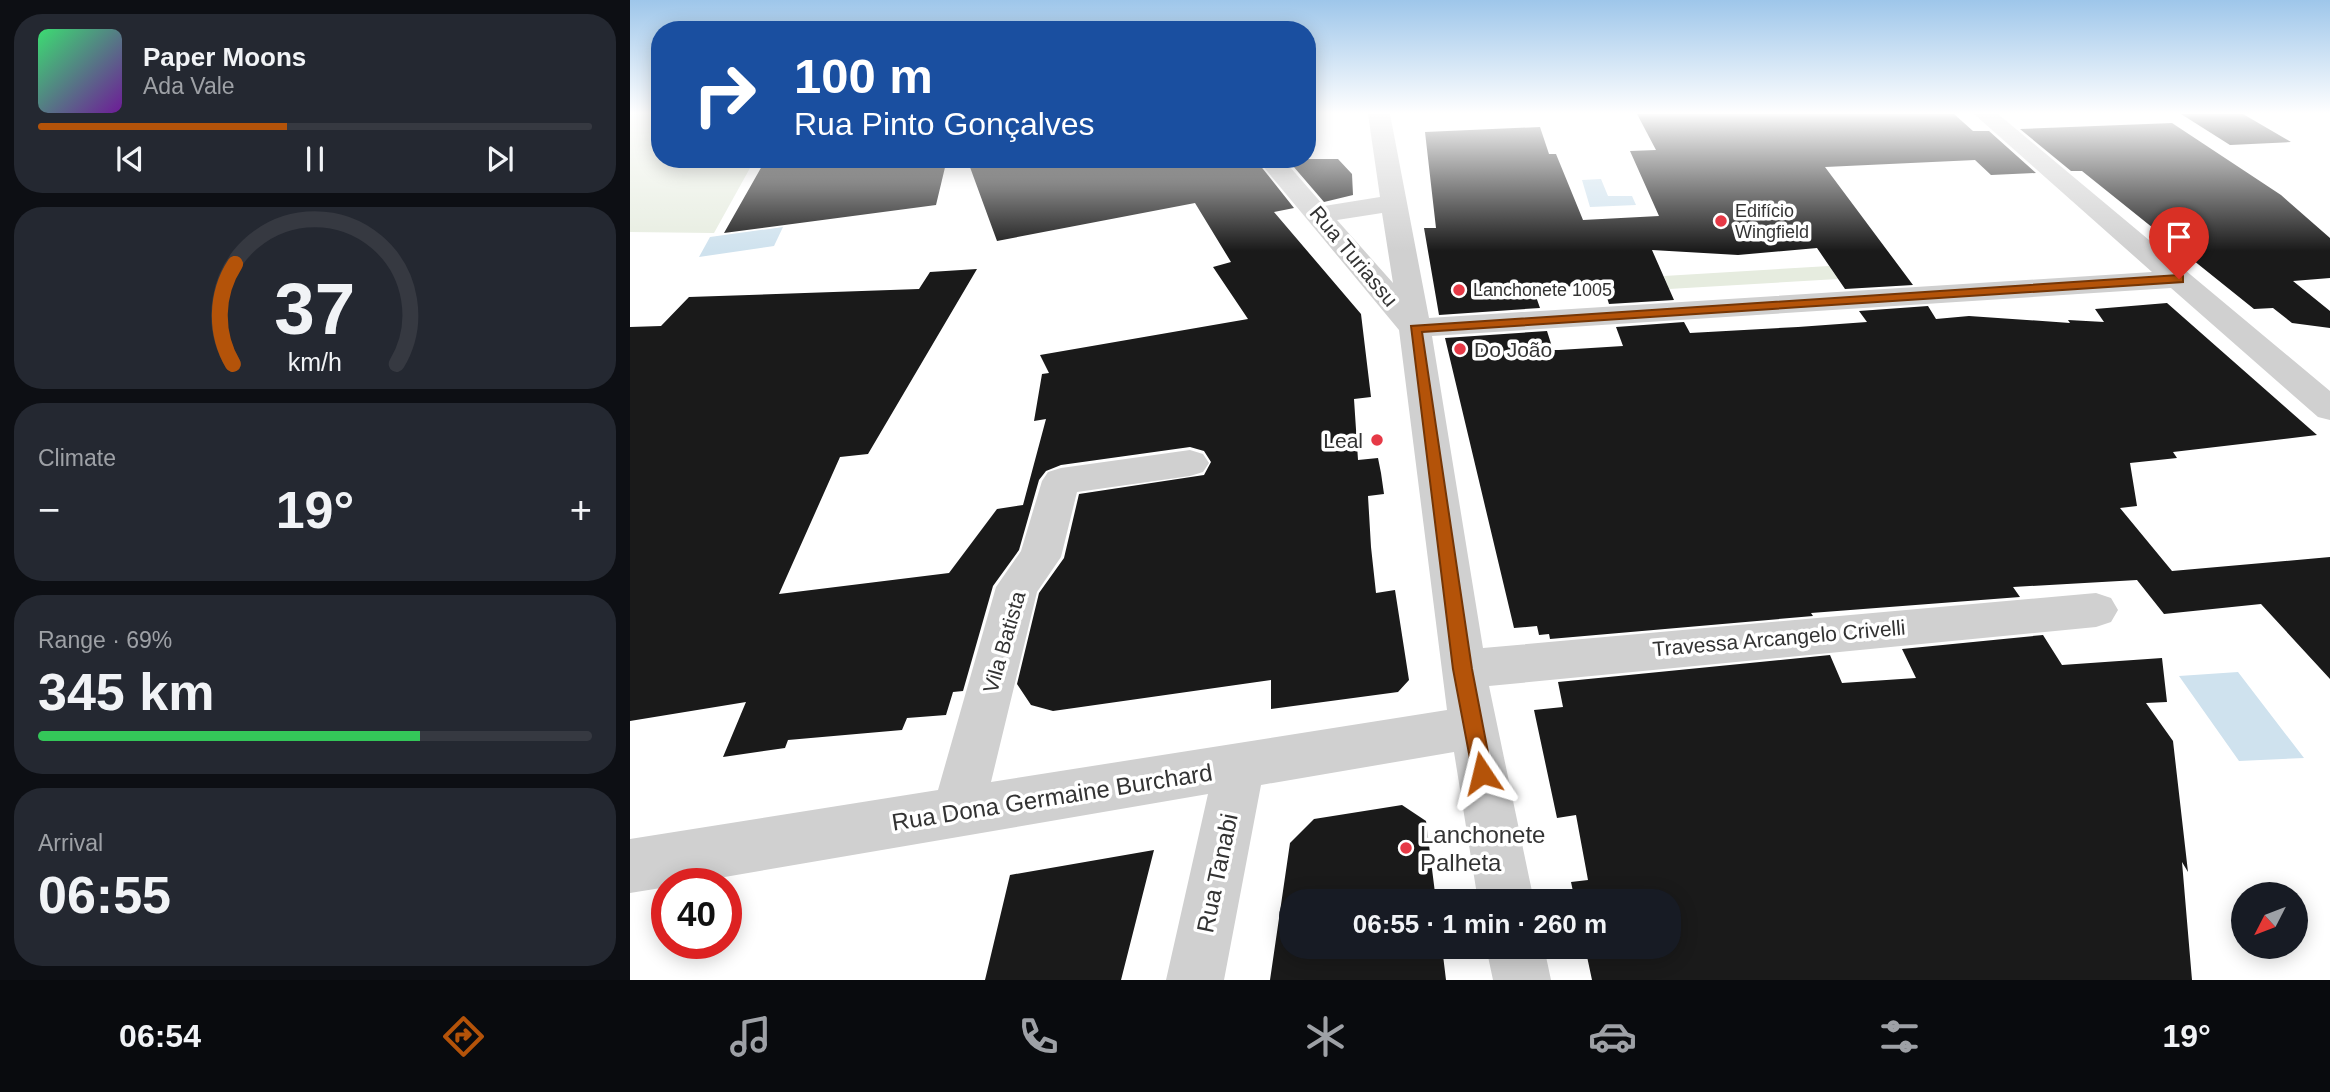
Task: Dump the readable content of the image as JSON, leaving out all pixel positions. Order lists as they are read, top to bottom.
{
  "streets": {
    "street": [
      "Rua Turiassu",
      "Travessa Arcangelo Crivelli",
      "Vila Batista",
      "Rua Dona Germaine Burchard",
      "Rua Tanabi"
    ]
  },
  "crossings": [
    ["Vila Batista", "Rua Dona Germaine Burchard"],
    ["Rua Dona Germaine Burchard", "Rua Tanabi"]
  ],
  "places": [
    "Edifício Wingfield",
    "Lanchonete 1005",
    "Do João",
    "Leal",
    "Lanchonete Palheta"
  ],
  "north": "bottom left",
  "page": {
    "turn": ["100 m", "Rua Pinto Gonçalves"],
    "song": ["Paper Moons", "Ada Vale"],
    "tile": [
      "Climate",
      ["Range · 69%", "345 km"],
      ["Arrival", "06:55"]
    ],
    "heat": ["−", "19°", "+"],
    "limit": "40",
    "trip": "06:55 · 1 min · 260 m",
    "tabs": ["06:54", "19°"],
    "gauge": ["37", "km/h"]
  }
}
